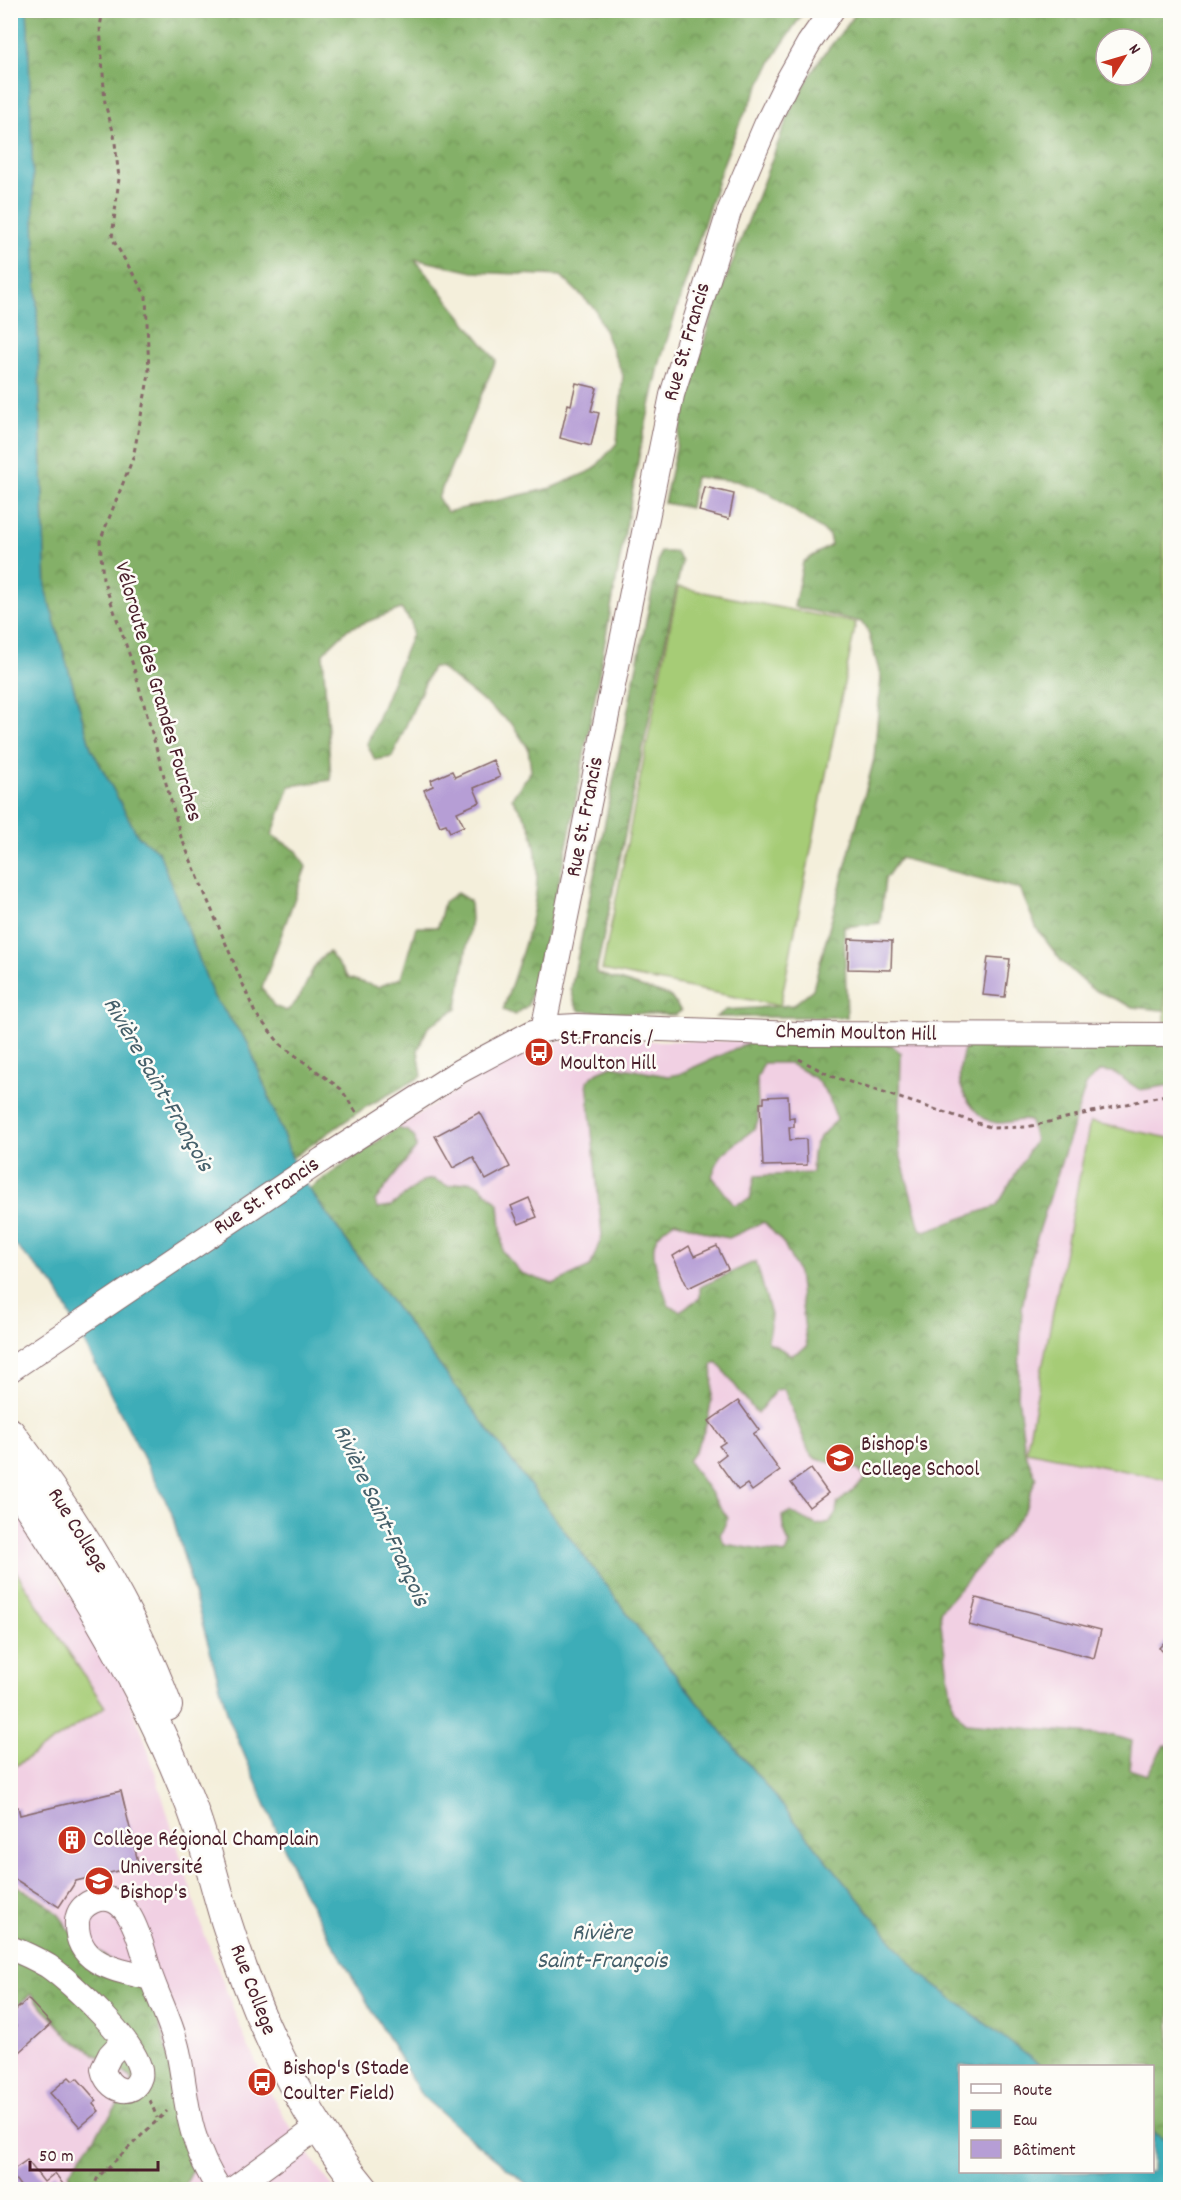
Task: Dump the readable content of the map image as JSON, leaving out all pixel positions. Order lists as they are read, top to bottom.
{
  "streets": {
    "main road": ["Rue College"],
    "street": ["Rue St. Francis", "Chemin Moulton Hill"],
    "path": ["Véloroute des Grandes Fourches"]
  },
  "crossings": [
    ["Rue St. Francis", "Chemin Moulton Hill"]
  ],
  "water": ["Rivière Saint-François"],
  "places": {
    "bus stop": ["St.Francis / Moulton Hill", "Bishop's (Stade Coulter Field)"],
    "school or university": ["Bishop's College School", "Université Bishop's"],
    "building": ["Collège Régional Champlain"]
  },
  "legend": ["Route", "Eau", "Bâtiment"],
  "scale_bar": "50 m",
  "north": "top right"
}
